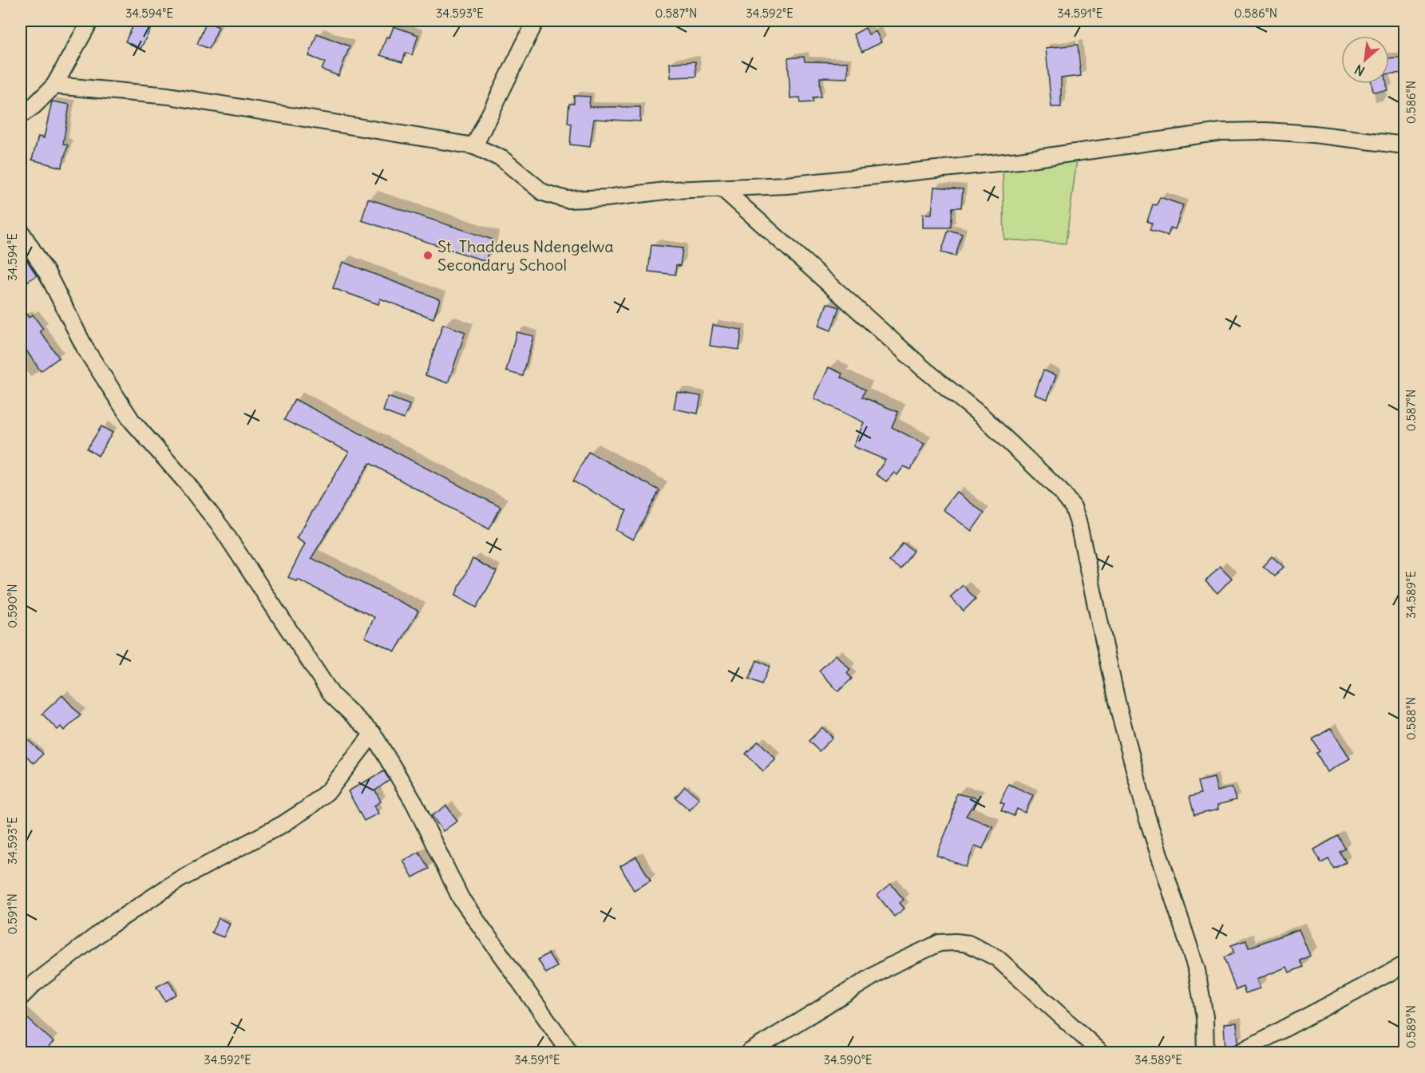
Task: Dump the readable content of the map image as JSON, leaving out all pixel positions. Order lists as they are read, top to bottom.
{
  "places": ["St. Thaddeus Ndengelwa Secondary School"],
  "north": "bottom left",
  "coordinates": [
    "34.594°E",
    "34.593°E",
    "0.587°N",
    "34.592°E",
    "34.591°E",
    "0.586°N",
    "34.589°E",
    "0.590°N",
    "0.588°N",
    "0.591°N",
    "0.589°N",
    "34.590°E"
  ]
}
